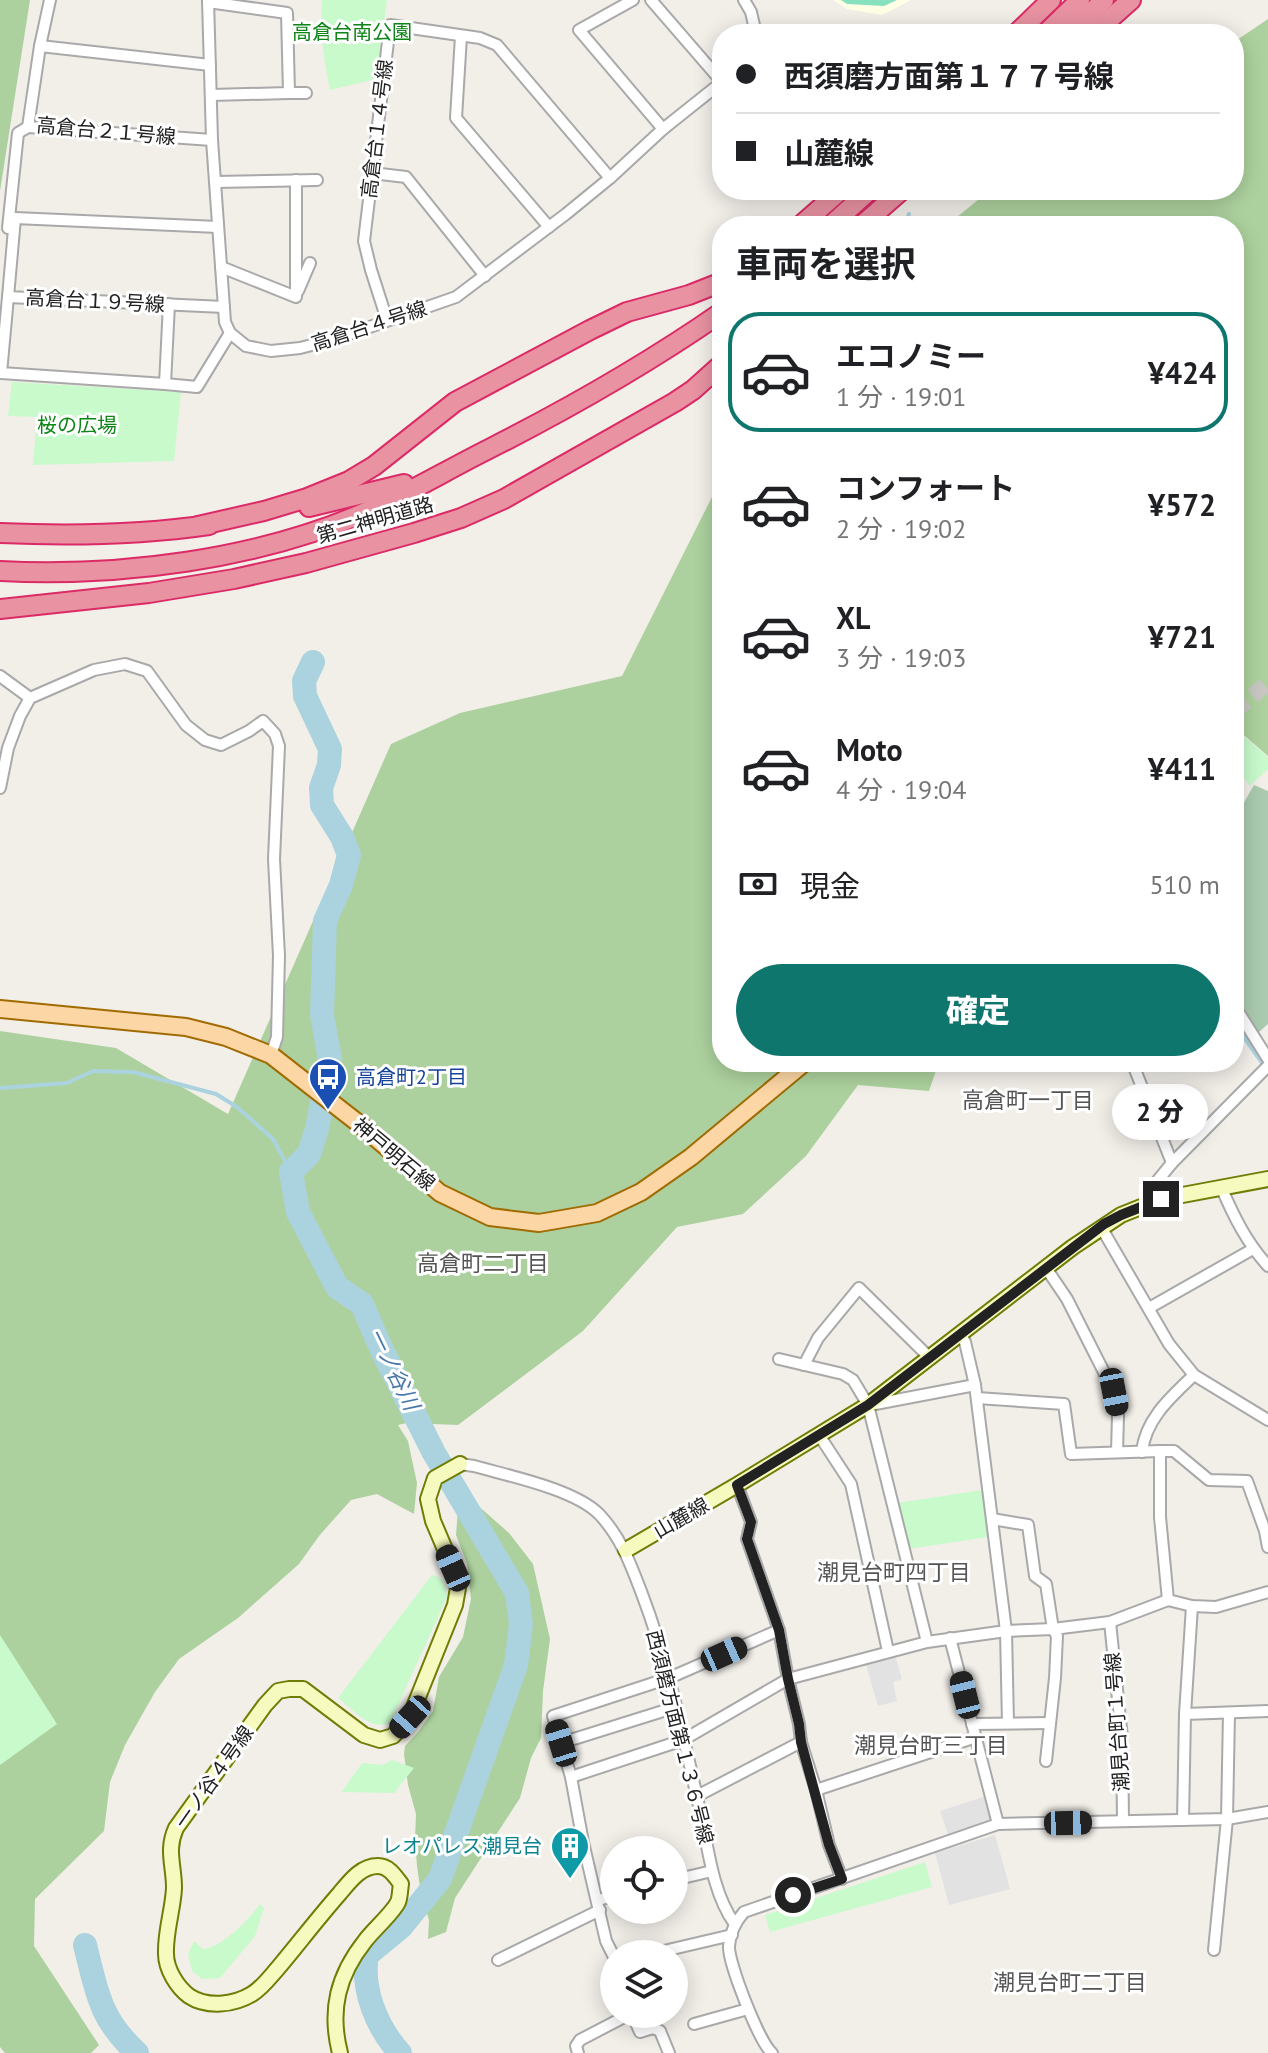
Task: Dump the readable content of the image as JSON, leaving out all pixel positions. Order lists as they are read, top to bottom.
{
  "streets": {
    "highway": ["第二神明道路"],
    "main road": ["神戸明石線"],
    "street": [
      "高倉台１４号線",
      "高倉台２１号線",
      "高倉台１９号線",
      "高倉台４号線",
      "山麓線",
      "潮見台町１号線",
      "西須磨方面第１３６号線",
      "一ノ谷４号線"
    ]
  },
  "crossings": [
    ["高倉台１４号線", "高倉台４号線"],
    ["山麓線", "西須磨方面第１３６号線"],
    ["西須磨方面第１３６号線", "一ノ谷４号線"]
  ],
  "districts": [
    "高倉町一丁目",
    "高倉町二丁目",
    "潮見台町四丁目",
    "潮見台町三丁目",
    "潮見台町二丁目"
  ],
  "water": ["一ノ谷川"],
  "parks": ["高倉台南公園", "桜の広場"],
  "places": {
    "bus stop": ["高倉町2丁目"],
    "building": ["レオパレス潮見台"]
  },
  "page": {
    "banner": ["西須磨方面第１７７号線", "山麓線"],
    "heading": "車両を選択",
    "list": [
      {
        "name": "エコノミー",
        "note": "1 分 · 19:01",
        "value": "¥424"
      },
      {
        "name": "コンフォート",
        "note": "2 分 · 19:02",
        "value": "¥572"
      },
      {
        "name": "XL",
        "note": "3 分 · 19:03",
        "value": "¥721"
      },
      {
        "name": "Moto",
        "note": "4 分 · 19:04",
        "value": "¥411"
      }
    ],
    "pay": ["現金", "510 m"],
    "buttons": "確定",
    "bubble": "2 分"
  }
}
